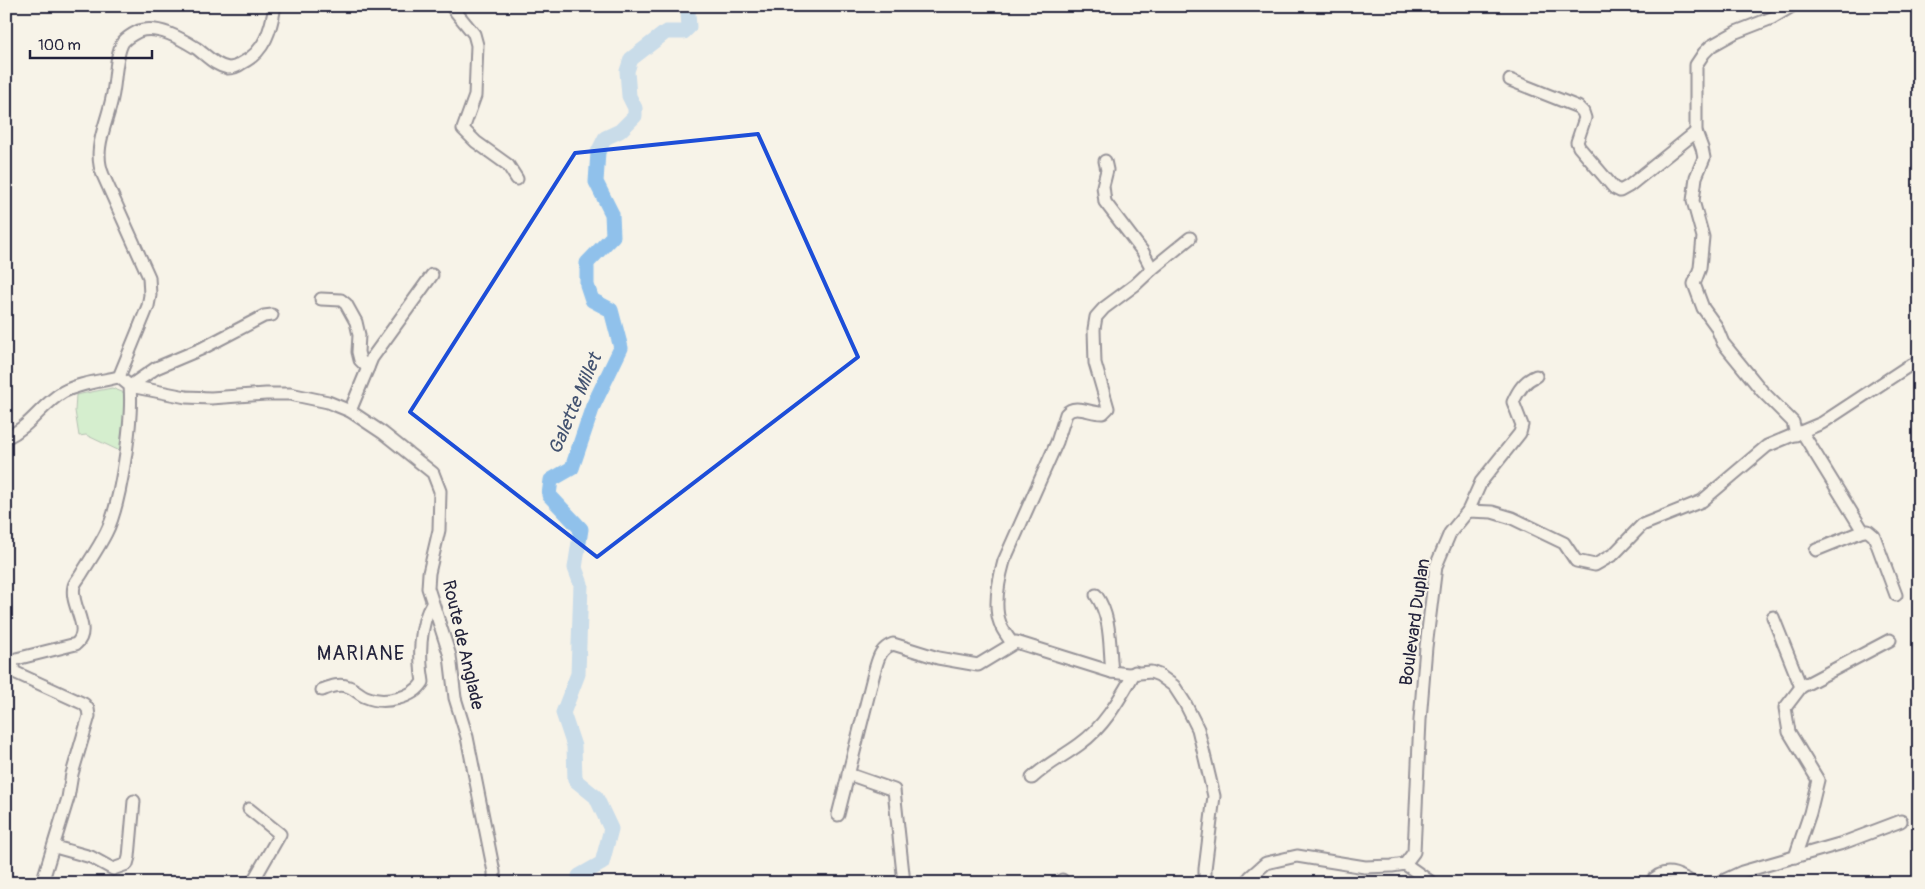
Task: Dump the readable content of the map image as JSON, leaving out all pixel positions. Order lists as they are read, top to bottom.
{
  "streets": {
    "street": ["Boulevard Duplan", "Route de Anglade"]
  },
  "districts": ["MARIANE"],
  "water": ["Galette Millet"],
  "scale_bar": "100 m"
}
